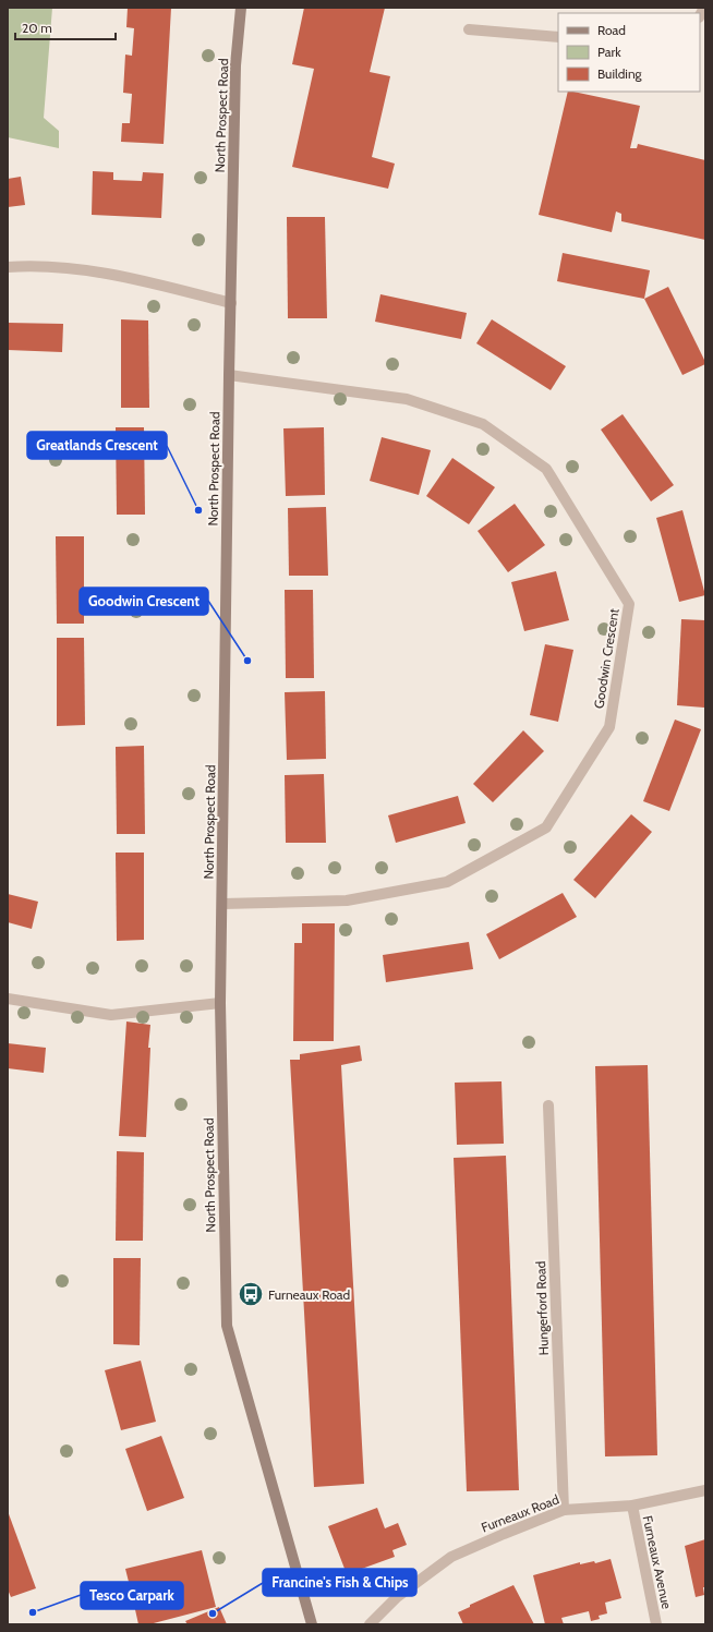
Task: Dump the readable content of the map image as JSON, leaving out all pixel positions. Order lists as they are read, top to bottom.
{
  "streets": {
    "street": [
      "North Prospect Road",
      "Goodwin Crescent",
      "Hungerford Road",
      "Furneaux Road",
      "Furneaux Avenue"
    ]
  },
  "crossings": [
    ["North Prospect Road", "Goodwin Crescent"],
    ["Hungerford Road", "Furneaux Road"],
    ["Furneaux Road", "Furneaux Avenue"]
  ],
  "places": {
    "other": [
      "Greatlands Crescent",
      "Goodwin Crescent",
      "Tesco Carpark",
      "Francine's Fish & Chips"
    ],
    "bus stop": ["Furneaux Road"]
  },
  "legend": ["Road", "Park", "Building"],
  "scale_bar": "20 m"
}
